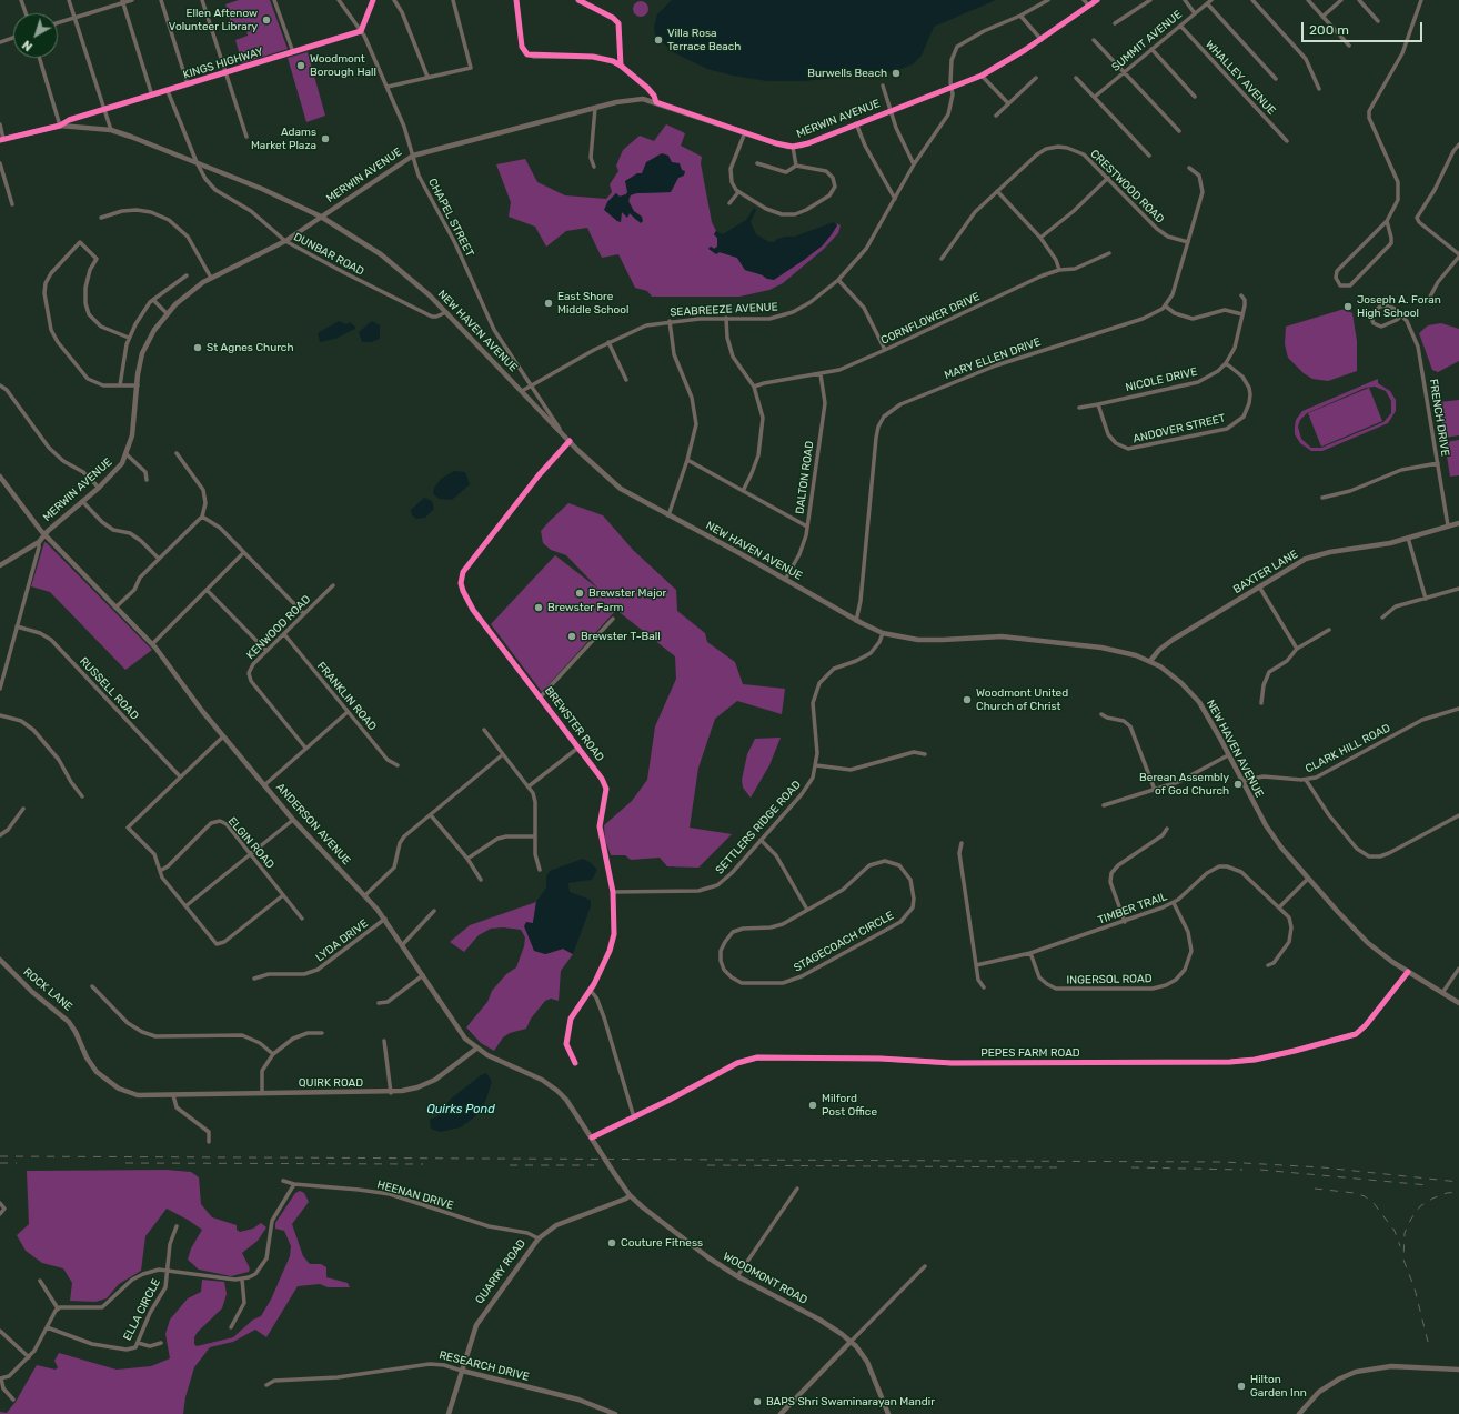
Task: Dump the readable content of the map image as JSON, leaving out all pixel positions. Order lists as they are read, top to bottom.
{
  "streets": {
    "main road": [
      "MERWIN AVENUE",
      "NEW HAVEN AVENUE",
      "BAXTER LANE",
      "ANDERSON AVENUE",
      "ROCK LANE",
      "PEPES FARM ROAD",
      "QUIRK ROAD",
      "QUARRY ROAD",
      "WOODMONT ROAD",
      "RESEARCH DRIVE"
    ],
    "street": [
      "SUMMIT AVENUE",
      "KINGS HIGHWAY",
      "WHALLEY AVENUE",
      "CRESTWOOD ROAD",
      "CHAPEL STREET",
      "DUNBAR ROAD",
      "SEABREEZE AVENUE",
      "CORNFLOWER DRIVE",
      "MARY ELLEN DRIVE",
      "NICOLE DRIVE",
      "FRENCH DRIVE",
      "ANDOVER STREET",
      "DALTON ROAD",
      "KENWOOD ROAD",
      "RUSSELL ROAD",
      "FRANKLIN ROAD",
      "BREWSTER ROAD",
      "CLARK HILL ROAD",
      "SETTLERS RIDGE ROAD",
      "ELGIN ROAD",
      "TIMBER TRAIL",
      "LYDA DRIVE",
      "STAGECOACH CIRCLE",
      "INGERSOL ROAD",
      "HEENAN DRIVE",
      "ELLA CIRCLE"
    ]
  },
  "crossings": [
    ["SUMMIT AVENUE", "WHALLEY AVENUE"],
    ["KINGS HIGHWAY", "CHAPEL STREET"],
    ["KINGS HIGHWAY", "DUNBAR ROAD"],
    ["KINGS HIGHWAY", "NEW HAVEN AVENUE"],
    ["MERWIN AVENUE", "CHAPEL STREET"],
    ["MERWIN AVENUE", "DUNBAR ROAD"],
    ["MERWIN AVENUE", "SEABREEZE AVENUE"],
    ["MERWIN AVENUE", "NEW HAVEN AVENUE"],
    ["MERWIN AVENUE", "ANDERSON AVENUE"],
    ["CHAPEL STREET", "SEABREEZE AVENUE"],
    ["CHAPEL STREET", "NEW HAVEN AVENUE"],
    ["DUNBAR ROAD", "NEW HAVEN AVENUE"],
    ["SEABREEZE AVENUE", "NEW HAVEN AVENUE"],
    ["CORNFLOWER DRIVE", "DALTON ROAD"],
    ["NEW HAVEN AVENUE", "MARY ELLEN DRIVE"],
    ["NEW HAVEN AVENUE", "DALTON ROAD"],
    ["NEW HAVEN AVENUE", "BAXTER LANE"],
    ["NEW HAVEN AVENUE", "BREWSTER ROAD"],
    ["NEW HAVEN AVENUE", "CLARK HILL ROAD"],
    ["NEW HAVEN AVENUE", "SETTLERS RIDGE ROAD"],
    ["NEW HAVEN AVENUE", "PEPES FARM ROAD"],
    ["NICOLE DRIVE", "ANDOVER STREET"],
    ["FRENCH DRIVE", "BAXTER LANE"],
    ["KENWOOD ROAD", "FRANKLIN ROAD"],
    ["BREWSTER ROAD", "SETTLERS RIDGE ROAD"],
    ["ANDERSON AVENUE", "LYDA DRIVE"],
    ["ANDERSON AVENUE", "QUIRK ROAD"],
    ["ANDERSON AVENUE", "WOODMONT ROAD"],
    ["TIMBER TRAIL", "INGERSOL ROAD"],
    ["ROCK LANE", "QUIRK ROAD"],
    ["HEENAN DRIVE", "QUARRY ROAD"],
    ["QUARRY ROAD", "WOODMONT ROAD"],
    ["QUARRY ROAD", "RESEARCH DRIVE"]
  ],
  "water": ["Quirks Pond"],
  "places": [
    "Ellen Aftenow Volunteer Library",
    "Villa Rosa Terrace Beach",
    "Woodmont Borough Hall",
    "Burwells Beach",
    "Adams Market Plaza",
    "East Shore Middle School",
    "Joseph A. Foran High School",
    "St Agnes Church",
    "Brewster Major",
    "Brewster Farm",
    "Brewster T-Ball",
    "Woodmont United Church of Christ",
    "Berean Assembly of God Church",
    "Milford Post Office",
    "Couture Fitness",
    "Hilton Garden Inn",
    "BAPS Shri Swaminarayan Mandir"
  ],
  "scale_bar": "200 m",
  "north": "bottom left"
}
